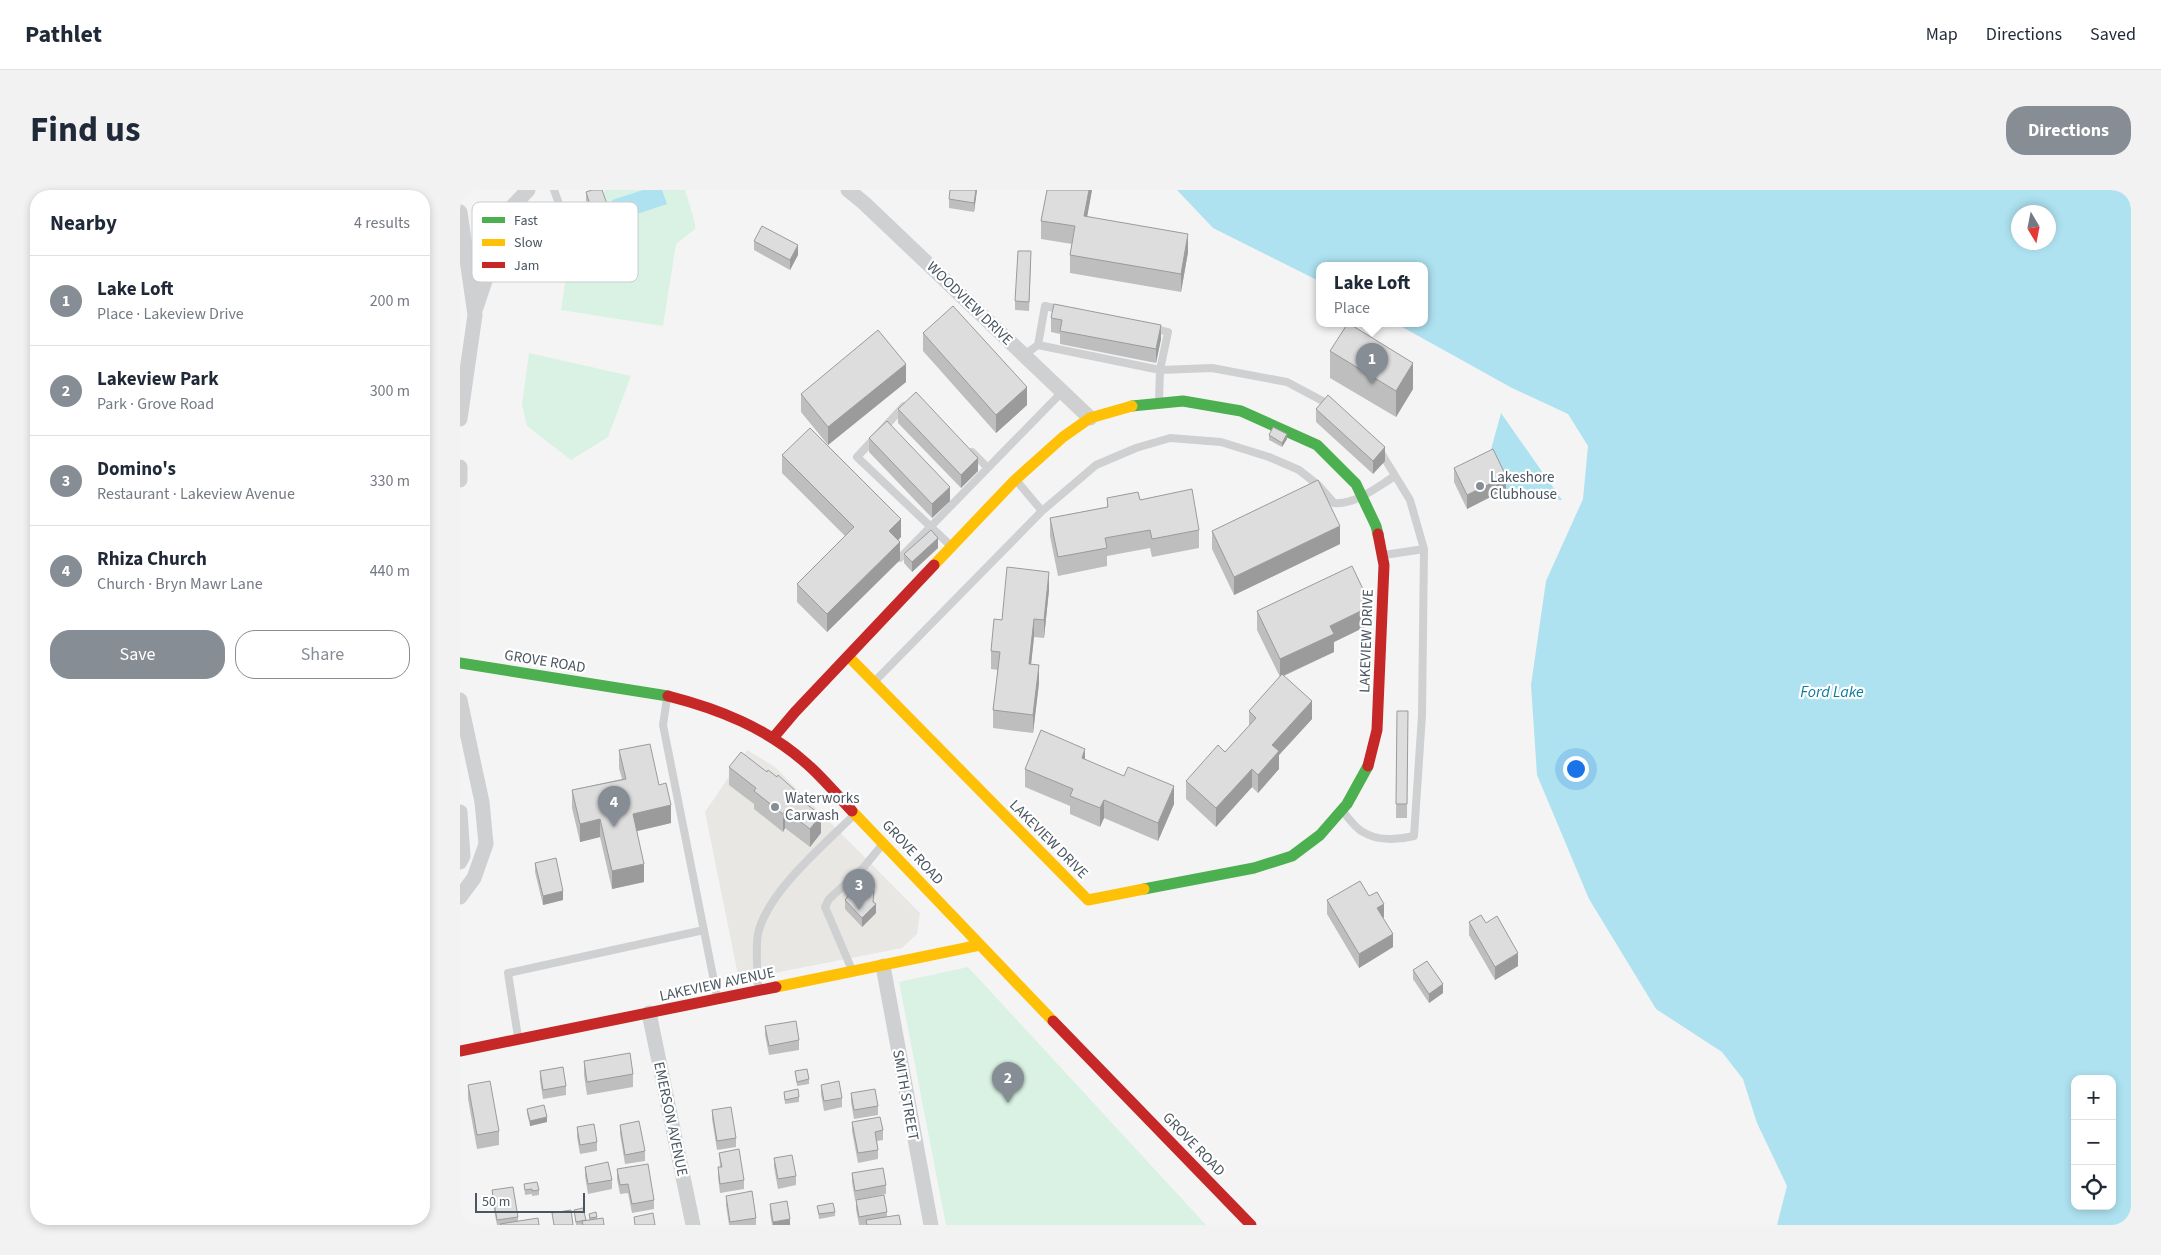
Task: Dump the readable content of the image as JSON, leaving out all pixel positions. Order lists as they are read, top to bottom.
{
  "streets": {
    "street": [
      "WOODVIEW DRIVE",
      "LAKEVIEW DRIVE",
      "GROVE ROAD",
      "LAKEVIEW AVENUE",
      "SMITH STREET",
      "EMERSON AVENUE"
    ]
  },
  "crossings": [
    ["WOODVIEW DRIVE", "LAKEVIEW DRIVE"],
    ["GROVE ROAD", "LAKEVIEW AVENUE"],
    ["LAKEVIEW AVENUE", "SMITH STREET"],
    ["LAKEVIEW AVENUE", "EMERSON AVENUE"]
  ],
  "water": ["Ford Lake"],
  "places": ["Lakeshore Clubhouse", "Waterworks Carwash"],
  "legend": ["Fast", "Slow", "Jam"],
  "scale_bar": "50 m",
  "north": "bottom",
  "page": {
    "header": "Pathlet",
    "nav": ["Map", "Directions", "Saved"],
    "title": "Find us",
    "buttons": [
      "Directions",
      ["Save", "Share"]
    ],
    "heading": ["Nearby", "4 results"],
    "list": [
      {
        "mark": "1",
        "name": "Lake Loft",
        "note": "Place · Lakeview Drive",
        "value": "200 m"
      },
      {
        "mark": "2",
        "name": "Lakeview Park",
        "note": "Park · Grove Road",
        "value": "300 m"
      },
      {
        "mark": "3",
        "name": "Domino's",
        "note": "Restaurant · Lakeview Avenue",
        "value": "330 m"
      },
      {
        "mark": "4",
        "name": "Rhiza Church",
        "note": "Church · Bryn Mawr Lane",
        "value": "440 m"
      }
    ],
    "popup": ["Lake Loft", "Place"],
    "pins": [
      "1",
      "4",
      "3",
      "2"
    ],
    "map_buttons": ["+", "−"],
    "scale": "50 m"
  }
}
